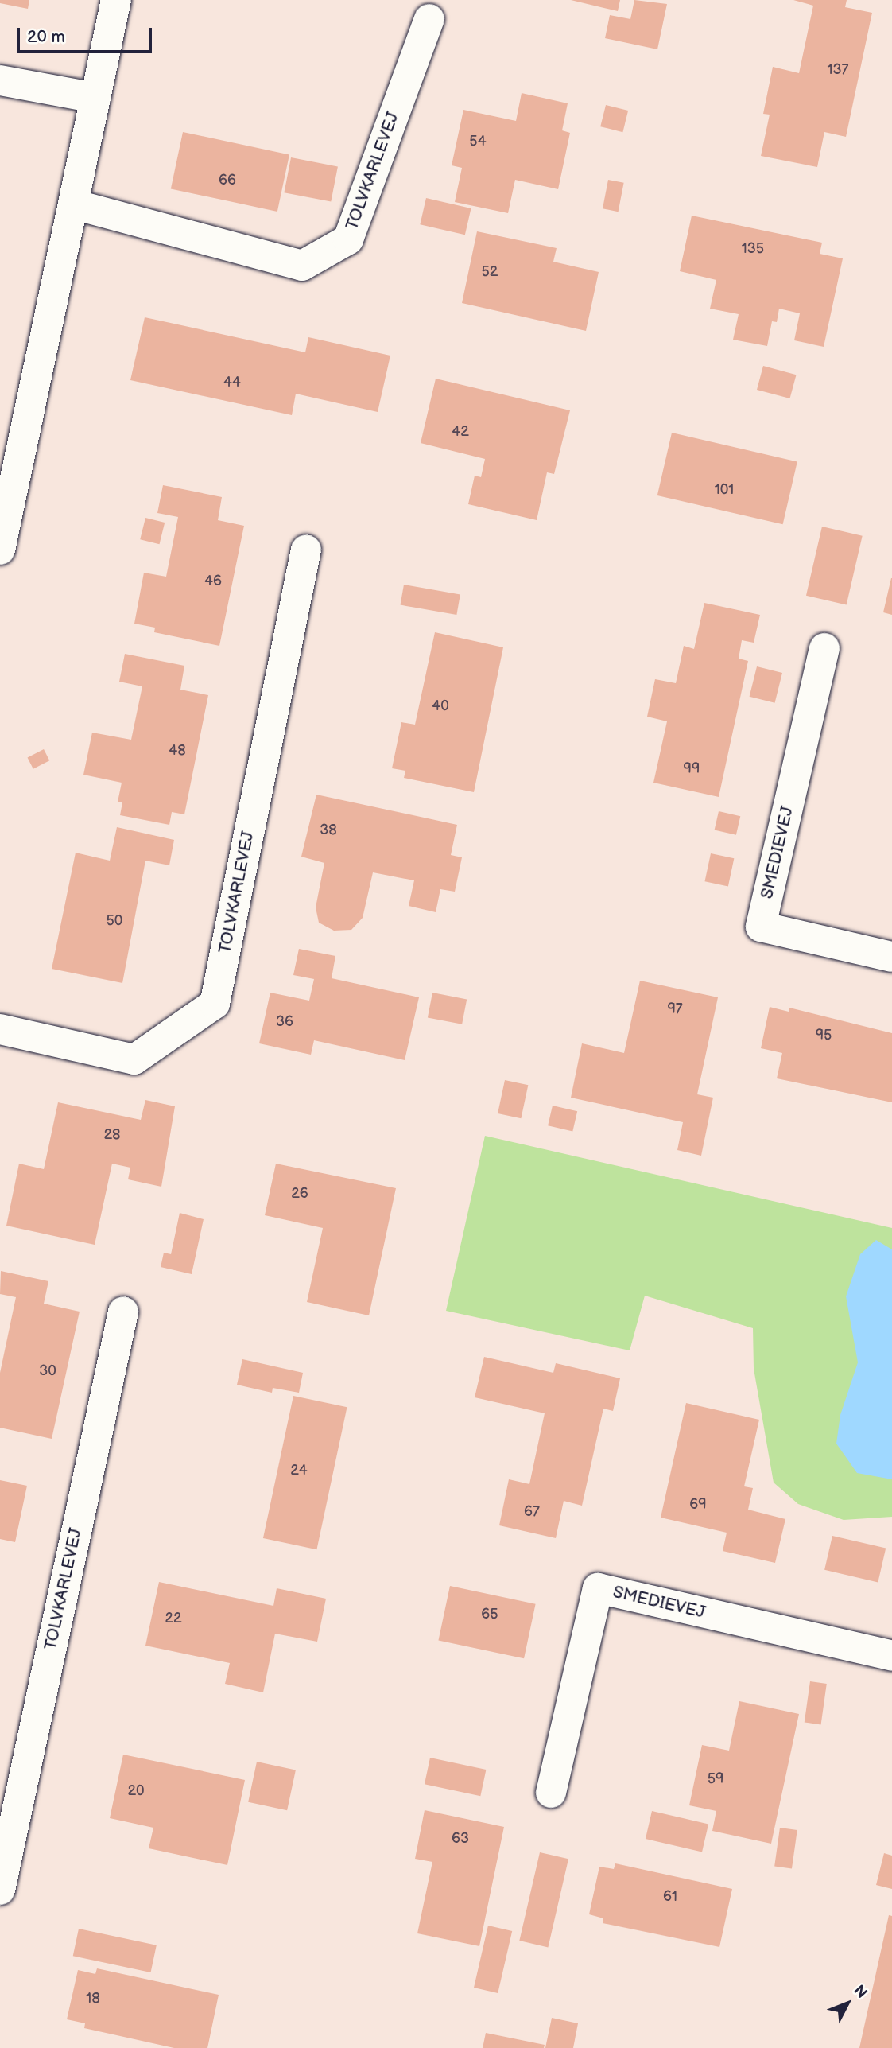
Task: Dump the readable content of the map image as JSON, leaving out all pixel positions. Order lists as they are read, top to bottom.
{
  "streets": {
    "street": ["TOLVKARLEVEJ", "SMEDIEVEJ"]
  },
  "house_numbers": [
    "137",
    "54",
    "66",
    "135",
    "52",
    "44",
    "42",
    "101",
    "46",
    "40",
    "48",
    "99",
    "38",
    "50",
    "97",
    "36",
    "95",
    "28",
    "26",
    "30",
    "24",
    "69",
    "67",
    "65",
    "22",
    "59",
    "20",
    "63",
    "61",
    "18"
  ],
  "scale_bar": "20 m",
  "north": "top right"
}
